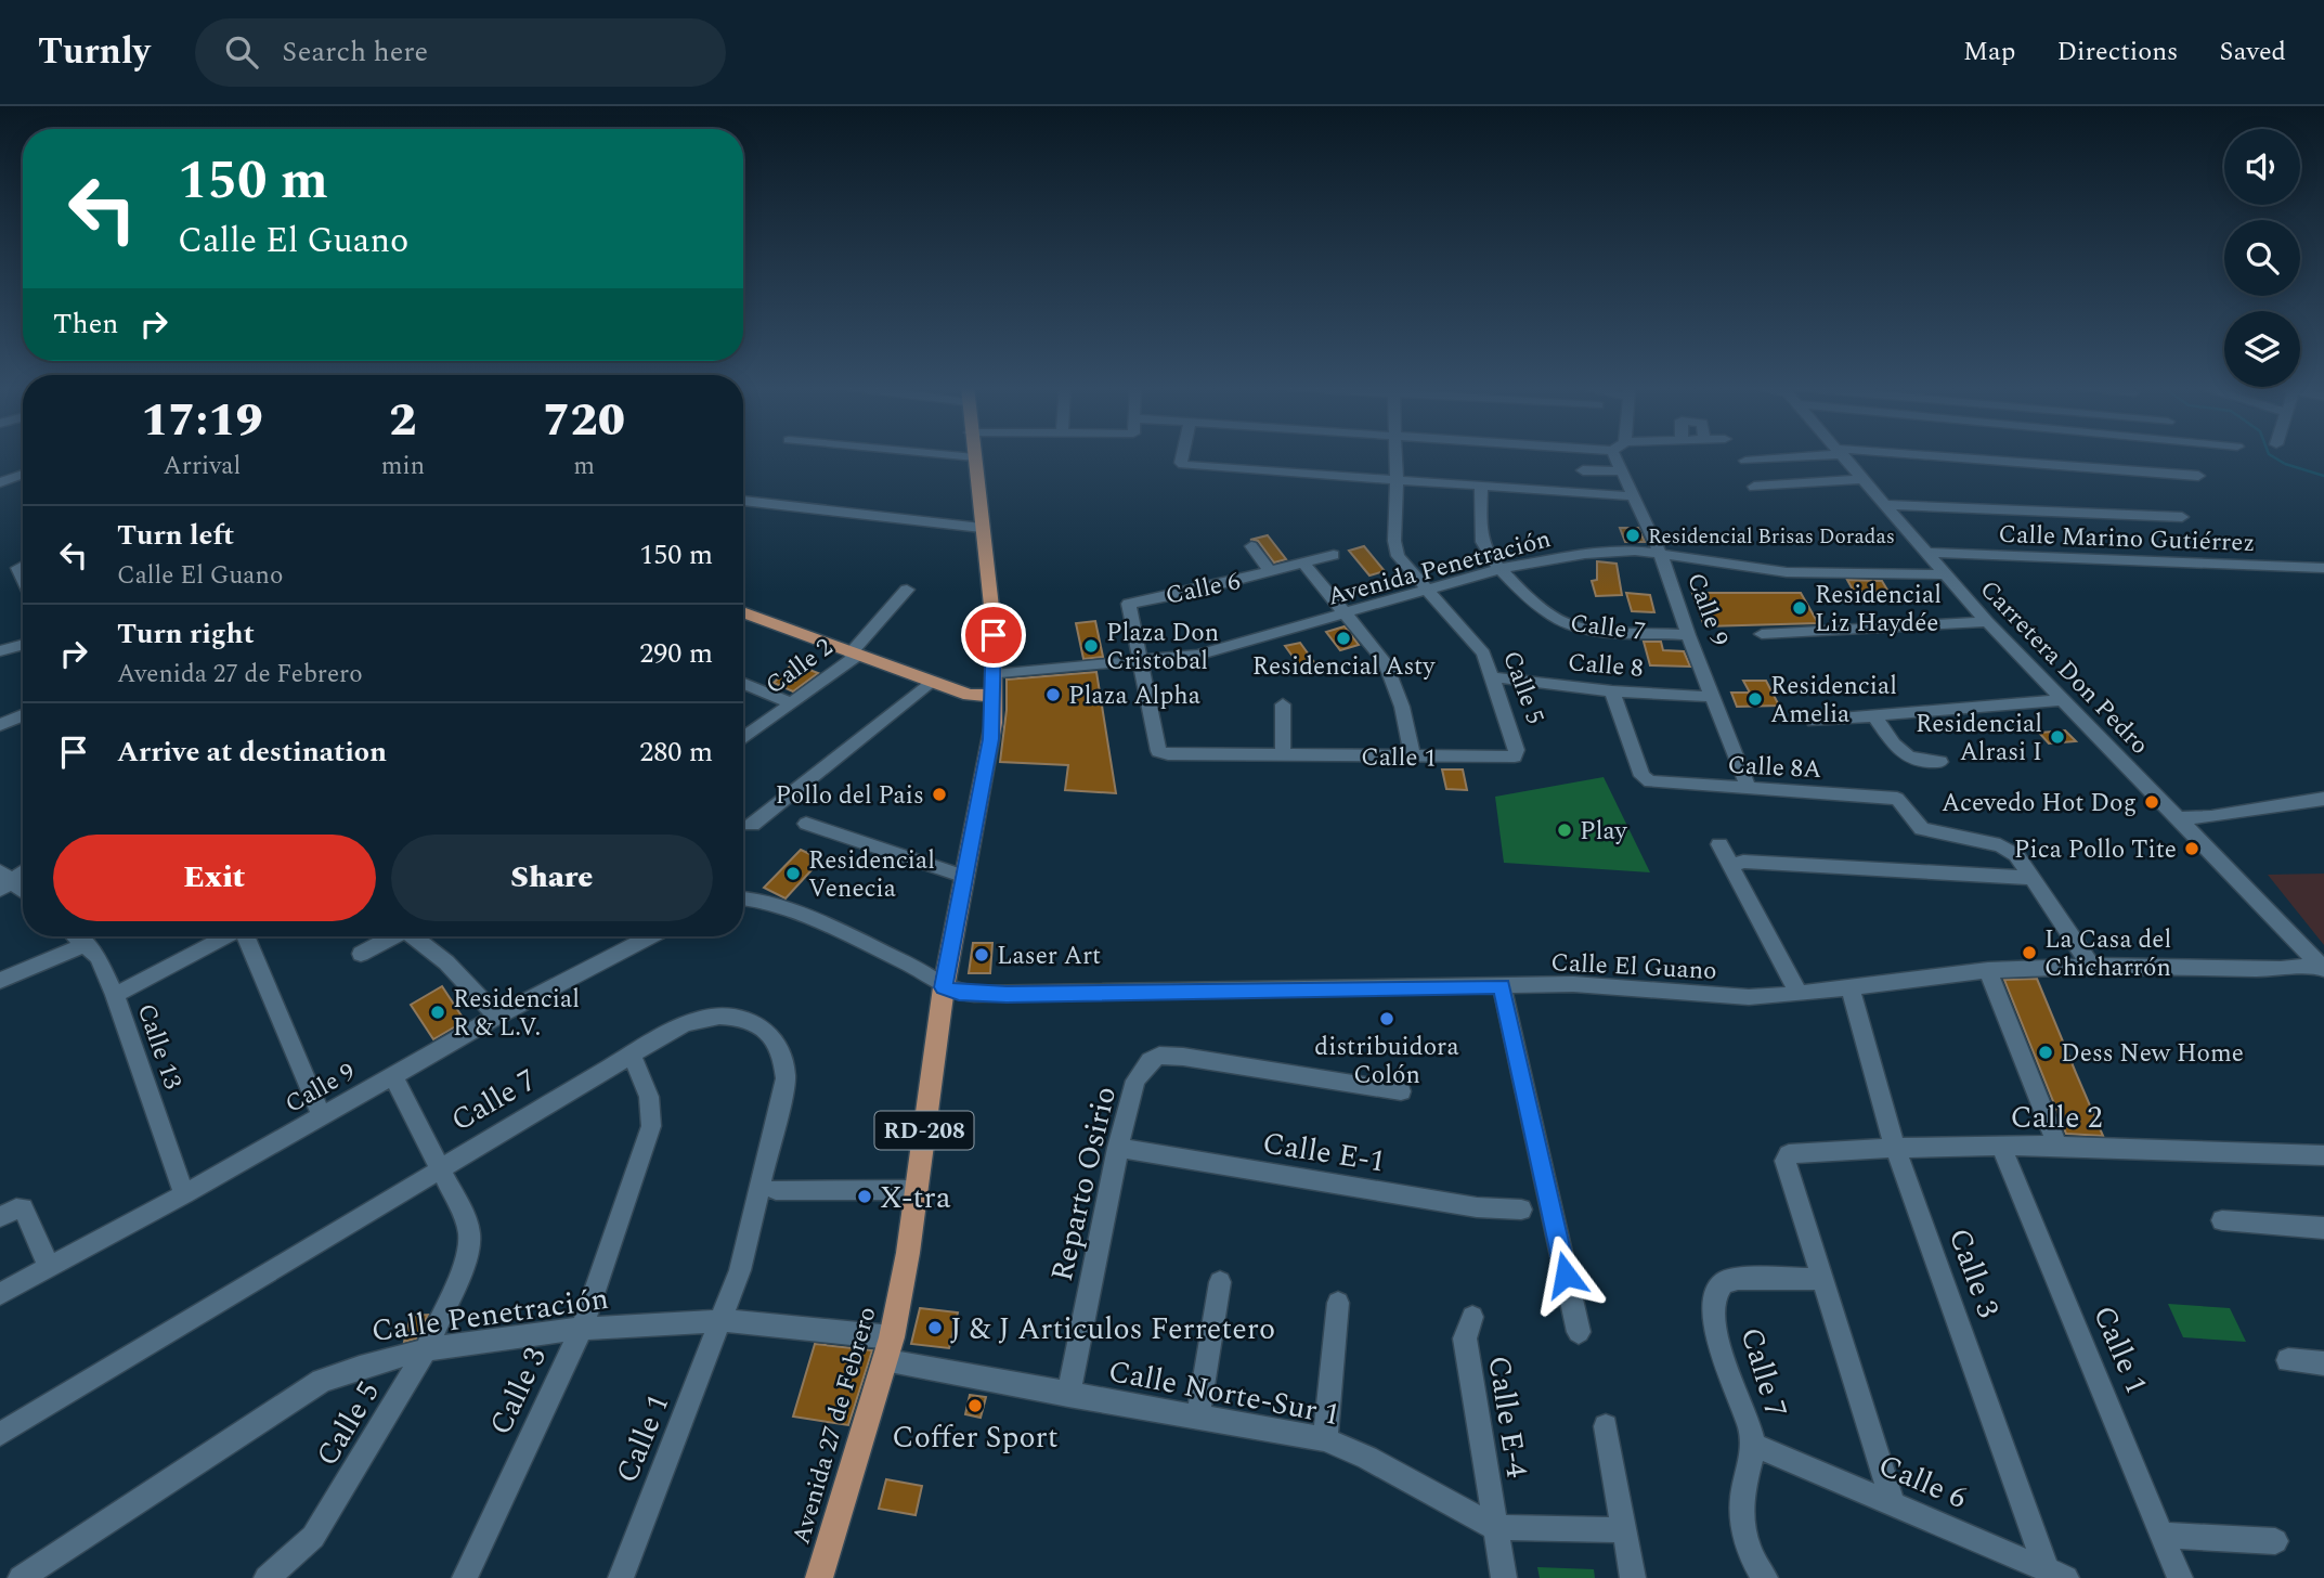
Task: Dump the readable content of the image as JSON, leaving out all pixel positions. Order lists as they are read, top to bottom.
{
  "streets": {
    "main road": ["RD-208", "Avenida 27 de Febrero"],
    "street": [
      "Calle Marino Gutiérrez",
      "Avenida Penetración",
      "Calle 6",
      "Calle 9",
      "Calle 7",
      "Calle 8",
      "Calle 2",
      "Carretera Don Pedro",
      "Calle 5",
      "Calle 1",
      "Calle 8A",
      "Calle El Guano",
      "Calle 13",
      "Calle E-1",
      "Reparto Osirio",
      "Calle 3",
      "Calle Penetración",
      "Calle Norte-Sur 1",
      "Calle E-4"
    ]
  },
  "crossings": [
    ["Calle Marino Gutiérrez", "Carretera Don Pedro"],
    ["Avenida Penetración", "Calle 6"],
    ["Avenida Penetración", "Calle 9"],
    ["Avenida Penetración", "Calle 7"],
    ["Avenida Penetración", "Carretera Don Pedro"],
    ["Avenida Penetración", "Calle 5"],
    ["Avenida Penetración", "Avenida 27 de Febrero"],
    ["Calle 6", "Calle 7"],
    ["Calle 6", "Calle 1"],
    ["Calle 6", "Calle 3"],
    ["Calle 9", "Calle 7"],
    ["Calle 9", "Calle 8"],
    ["Calle 9", "Calle 5"],
    ["Calle 9", "Calle 8A"],
    ["Calle 9", "Calle 13"],
    ["Calle 7", "Calle 2"],
    ["Calle 7", "Calle 5"],
    ["Calle 7", "Calle 1"],
    ["Calle 7", "Calle 3"],
    ["Calle 7", "Calle Penetración"],
    ["Calle 8", "Calle 5"],
    ["Calle 8", "Calle 8A"],
    ["Calle 2", "Calle 1"],
    ["Calle 2", "Calle 3"],
    ["Carretera Don Pedro", "Calle El Guano"],
    ["Calle 5", "Calle 1"],
    ["Calle 5", "Calle Penetración"],
    ["Calle 1", "Calle Penetración"],
    ["Calle El Guano", "Calle 3"],
    ["Calle El Guano", "Avenida 27 de Febrero"],
    ["Calle E-1", "Reparto Osirio"],
    ["Reparto Osirio", "Calle Norte-Sur 1"],
    ["Calle 3", "Calle Penetración"],
    ["Calle Penetración", "Avenida 27 de Febrero"],
    ["Calle Norte-Sur 1", "Calle E-4"],
    ["Calle Norte-Sur 1", "Avenida 27 de Febrero"]
  ],
  "places": [
    "Residencial Brisas Doradas",
    "Residencial Liz Haydée",
    "Residencial Asty",
    "Plaza Don Cristobal",
    "Plaza Alpha",
    "Residencial Amelia",
    "Residencial Alrasi I",
    "Pollo del Pais",
    "Acevedo Hot Dog",
    "Play",
    "Pica Pollo Tite",
    "Residencial Venecia",
    "La Casa del Chicharrón",
    "Laser Art",
    "Residencial R & L.V.",
    "distribuidora Colón",
    "Dess New Home",
    "X-tra",
    "J & J Articulos Ferretero",
    "Coffer Sport"
  ],
  "page": {
    "header": "Turnly",
    "search": "Search here",
    "nav": ["Map", "Directions", "Saved"],
    "turn": ["150 m", "Calle El Guano"],
    "then": "Then",
    "eta": [
      "17:19",
      "Arrival",
      "2",
      "min",
      "720",
      "m"
    ],
    "list": [
      {
        "name": "Turn left",
        "note": "Calle El Guano",
        "value": "150 m"
      },
      {
        "name": "Turn right",
        "note": "Avenida 27 de Febrero",
        "value": "290 m"
      },
      {
        "name": "Arrive at destination",
        "value": "280 m"
      }
    ],
    "buttons": ["Exit", "Share"]
  }
}
